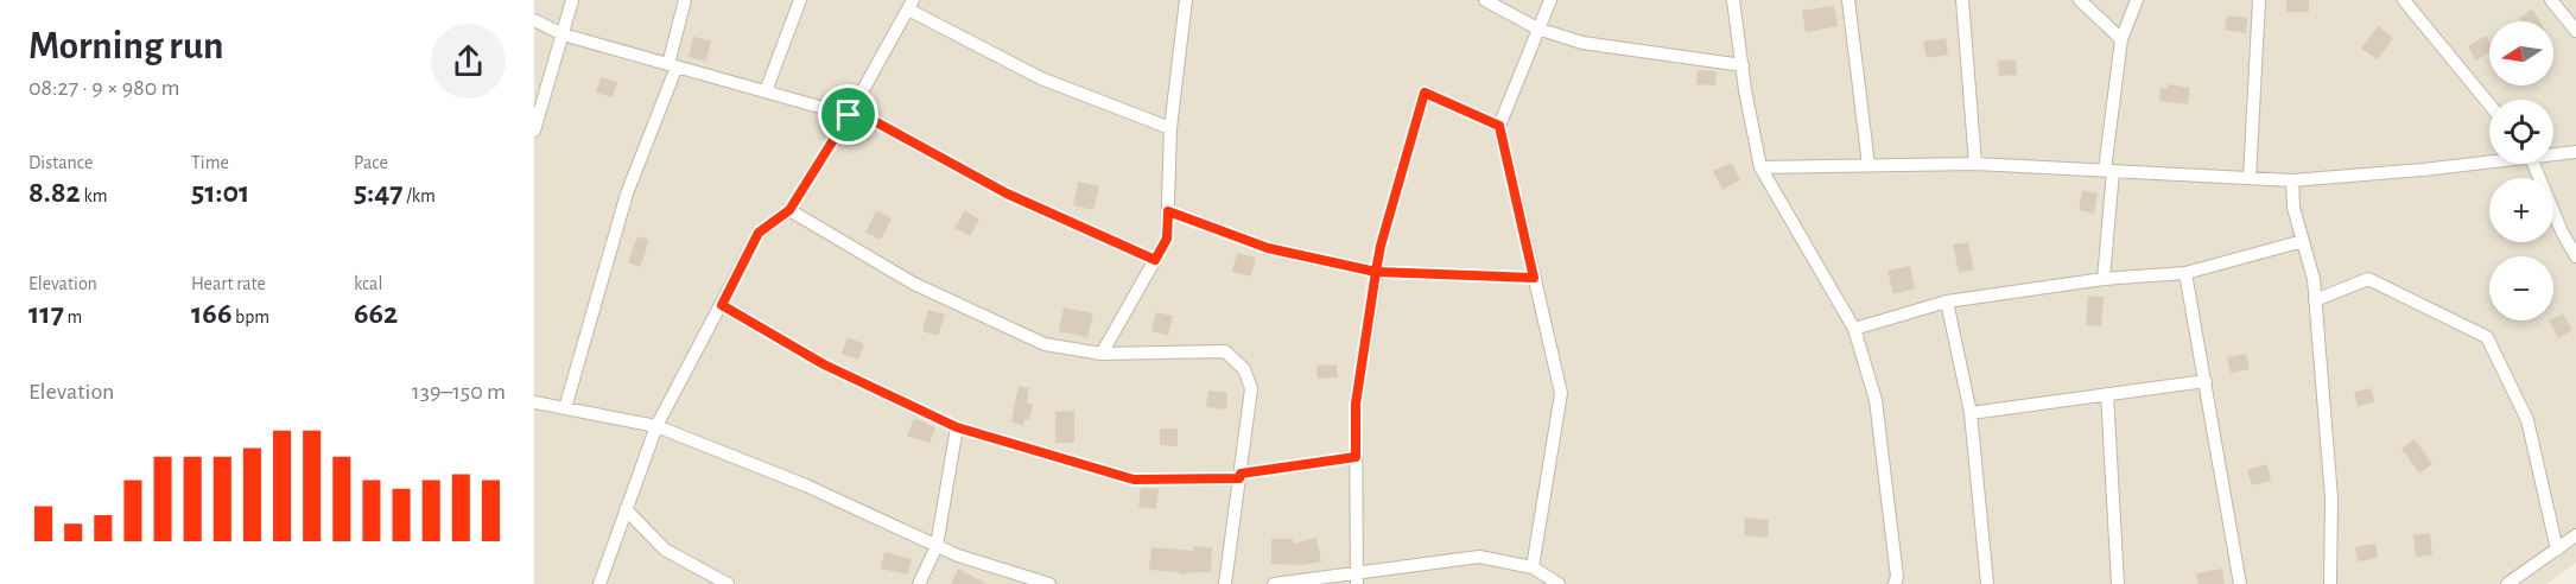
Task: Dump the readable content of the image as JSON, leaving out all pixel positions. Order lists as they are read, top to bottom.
{
  "north": "left",
  "page": {
    "heading": ["Morning run", "08:27 · 9 × 980 m"],
    "map_buttons": ["+", "−"],
    "stats": [
      ["Distance", "8.82 km"],
      ["Time", "51:01"],
      ["Pace", "5:47 /km"],
      ["Elevation", "117 m"],
      ["Heart rate", "166 bpm"],
      ["kcal", "662"]
    ],
    "chart": ["Elevation", "139–150 m"]
  }
}
